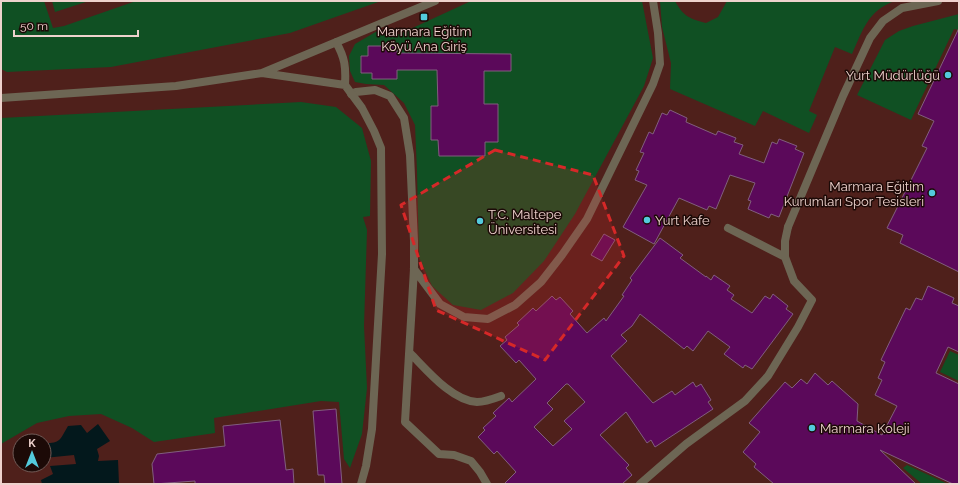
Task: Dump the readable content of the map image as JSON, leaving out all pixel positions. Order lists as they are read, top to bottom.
{
  "places": {
    "transit": ["Marmara Eğitim Köyü Ana Giriş"],
    "other": [
      "Yurt Müdürlüğü",
      "Marmara Eğitim Kurumları Spor Tesisleri",
      "Yurt Kafe",
      "T.C. Maltepe Üniversitesi",
      "Marmara Koleji"
    ]
  },
  "scale_bar": "50 m",
  "north": "top"
}
